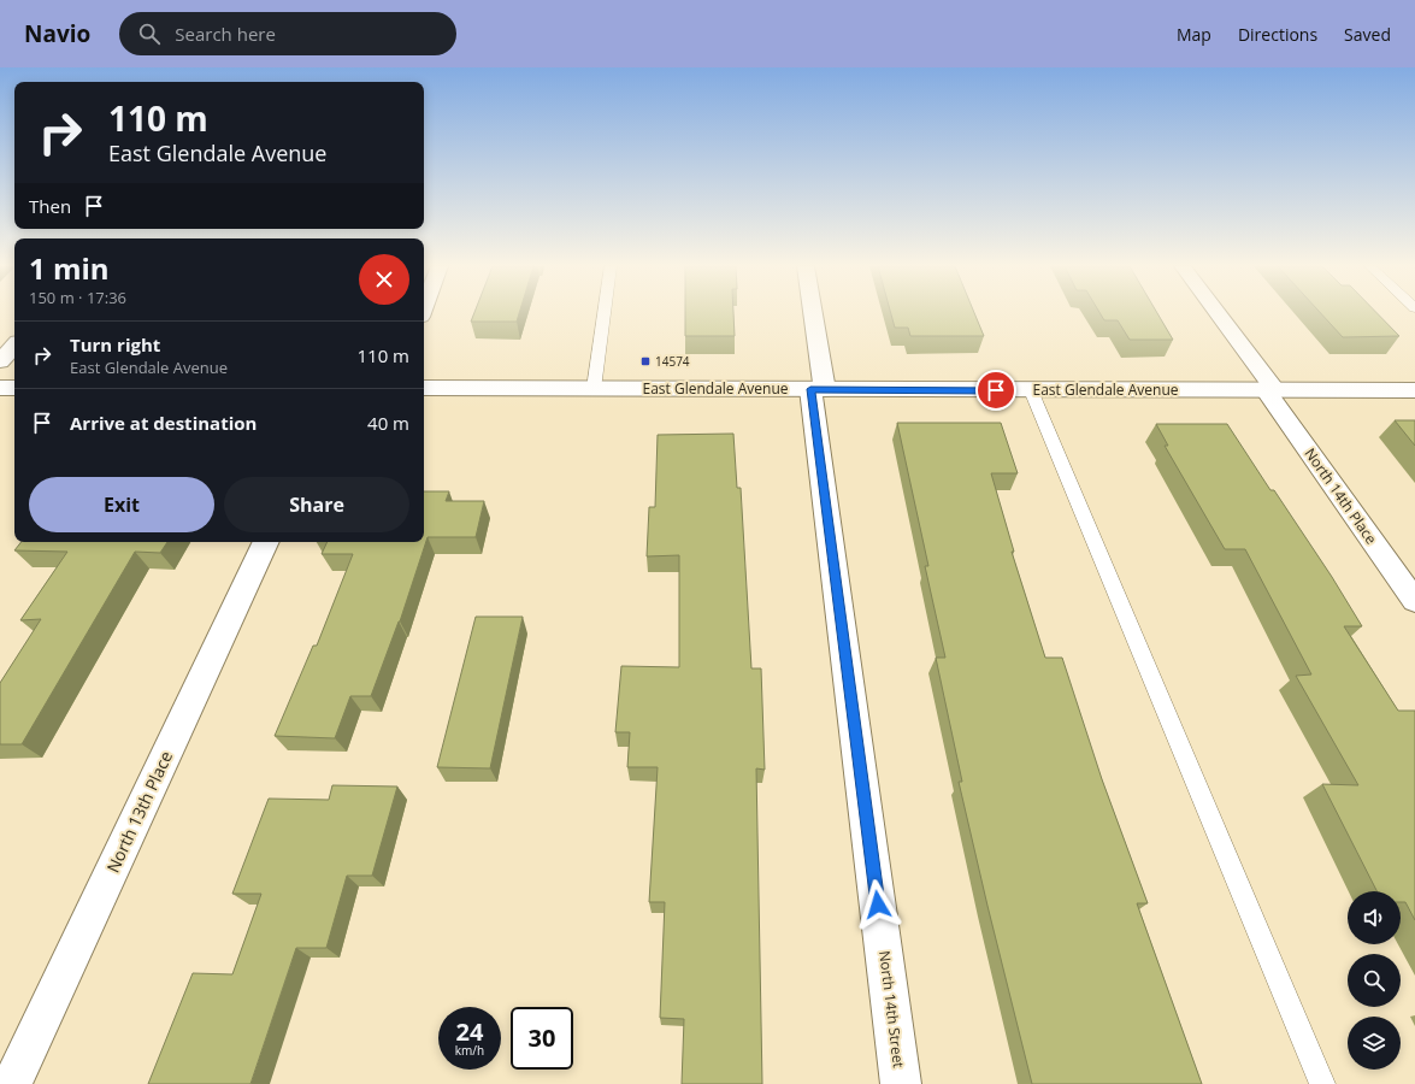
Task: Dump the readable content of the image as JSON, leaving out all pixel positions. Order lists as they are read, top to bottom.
{
  "streets": {
    "street": [
      "East Glendale Avenue",
      "North 14th Place",
      "North 13th Place",
      "North 14th Street"
    ]
  },
  "crossings": [
    ["East Glendale Avenue", "North 14th Place"],
    ["East Glendale Avenue", "North 14th Street"]
  ],
  "places": {
    "transit": ["14574"]
  },
  "page": {
    "header": "Navio",
    "search": "Search here",
    "nav": ["Map", "Directions", "Saved"],
    "turn": ["110 m", "East Glendale Avenue"],
    "then": "Then",
    "heading": ["1 min", "150 m · 17:36"],
    "list": [
      {
        "name": "Turn right",
        "note": "East Glendale Avenue",
        "value": "110 m"
      },
      {
        "name": "Arrive at destination",
        "value": "40 m"
      }
    ],
    "buttons": ["Exit", "Share"],
    "speed": "24 km/h",
    "limit": "30"
  }
}
